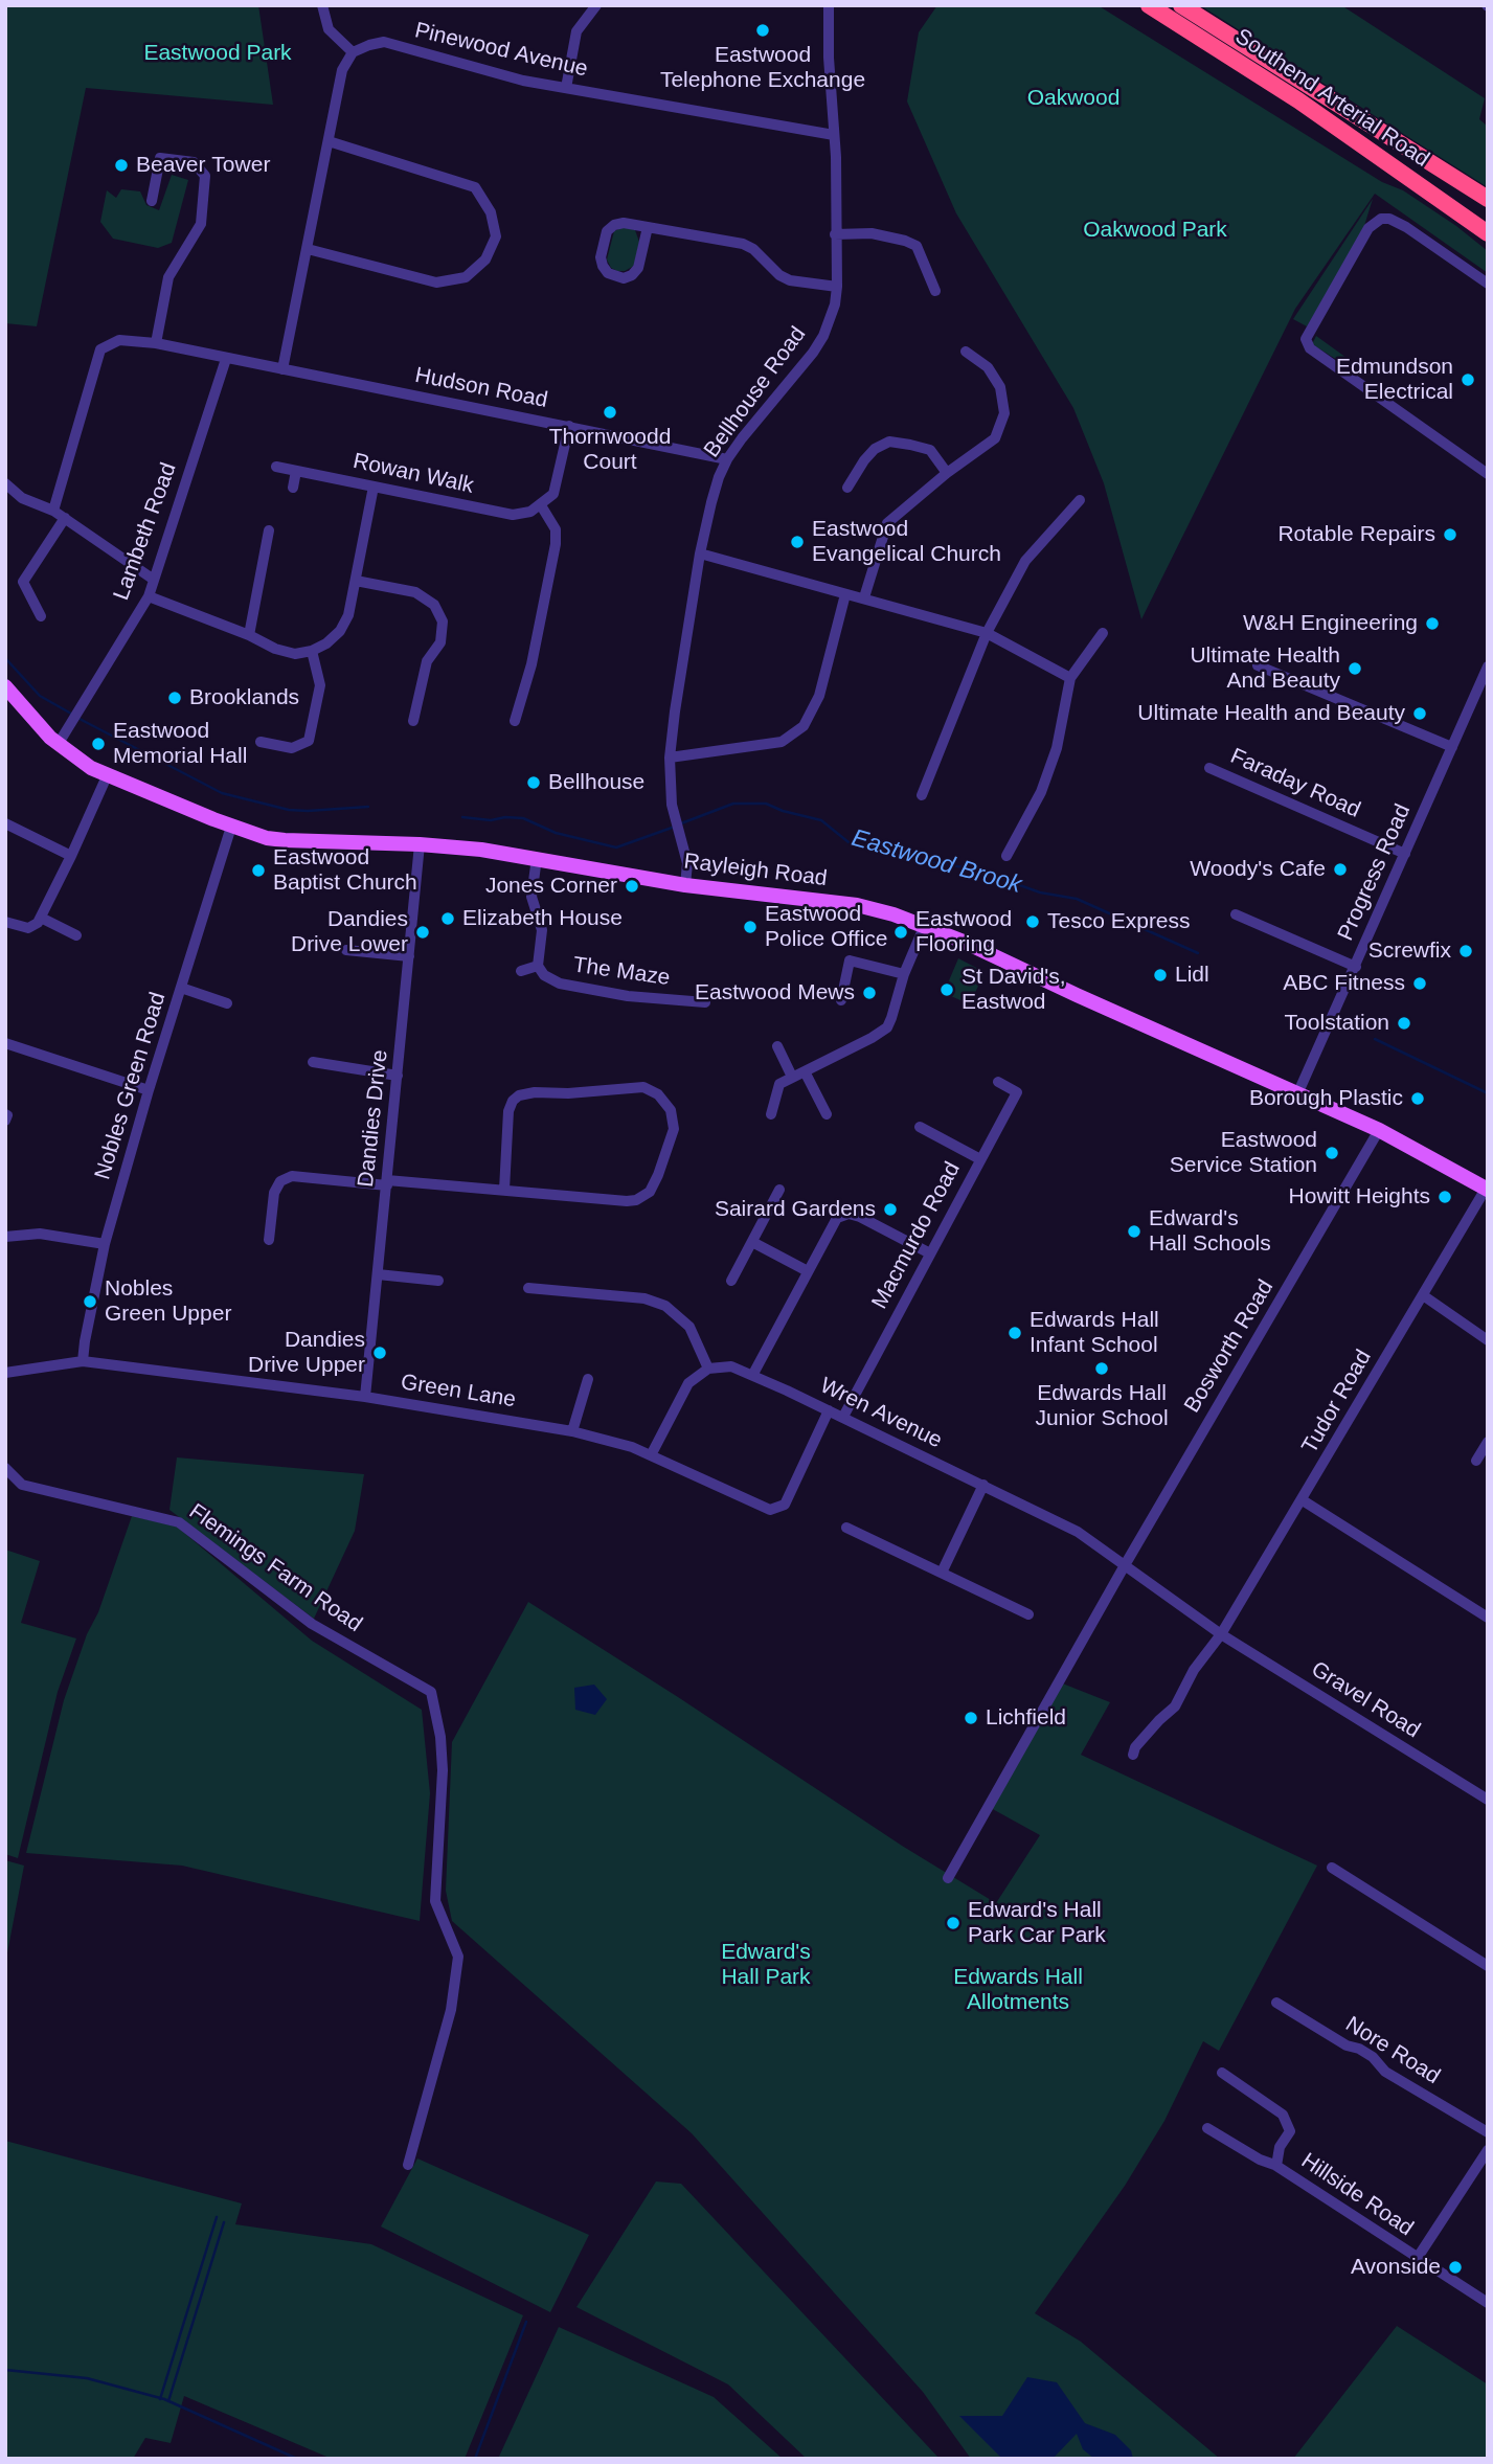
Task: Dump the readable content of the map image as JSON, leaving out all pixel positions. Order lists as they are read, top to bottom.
{
  "streets": {
    "highway": ["Southend Arterial Road"],
    "main road": ["Rayleigh Road"],
    "street": [
      "Pinewood Avenue",
      "Hudson Road",
      "Bellhouse Road",
      "Rowan Walk",
      "Lambeth Road",
      "Faraday Road",
      "Progress Road",
      "The Maze",
      "Nobles Green Road",
      "Dandies Drive",
      "Macmurdo Road",
      "Bosworth Road",
      "Green Lane",
      "Tudor Road",
      "Wren Avenue",
      "Flemings Farm Road",
      "Gravel Road",
      "Nore Road",
      "Hillside Road"
    ]
  },
  "crossings": [
    ["Pinewood Avenue", "Bellhouse Road"],
    ["Hudson Road", "Bellhouse Road"],
    ["Hudson Road", "Lambeth Road"],
    ["Bellhouse Road", "Rayleigh Road"],
    ["Lambeth Road", "Rayleigh Road"],
    ["Faraday Road", "Progress Road"],
    ["Rayleigh Road", "Progress Road"],
    ["Rayleigh Road", "Nobles Green Road"],
    ["Rayleigh Road", "Dandies Drive"],
    ["Rayleigh Road", "Bosworth Road"],
    ["Rayleigh Road", "Tudor Road"],
    ["Nobles Green Road", "Green Lane"],
    ["Dandies Drive", "Green Lane"],
    ["Macmurdo Road", "Wren Avenue"],
    ["Bosworth Road", "Wren Avenue"],
    ["Bosworth Road", "Gravel Road"],
    ["Green Lane", "Wren Avenue"],
    ["Tudor Road", "Gravel Road"],
    ["Wren Avenue", "Gravel Road"]
  ],
  "water": ["Eastwood Brook"],
  "parks": [
    "Eastwood Park",
    "Oakwood",
    "Oakwood Park",
    "Edward's Hall Park",
    "Edwards Hall Allotments"
  ],
  "places": [
    "Eastwood Telephone Exchange",
    "Beaver Tower",
    "Edmundson Electrical",
    "Thornwoodd Court",
    "Rotable Repairs",
    "Eastwood Evangelical Church",
    "W&H Engineering",
    "Ultimate Health And Beauty",
    "Brooklands",
    "Ultimate Health and Beauty",
    "Eastwood Memorial Hall",
    "Bellhouse",
    "Woody's Cafe",
    "Eastwood Baptist Church",
    "Jones Corner",
    "Elizabeth House",
    "Tesco Express",
    "Eastwood Police Office",
    "Dandies Drive Lower",
    "Eastwood Flooring",
    "Screwfix",
    "Lidl",
    "ABC Fitness",
    "St David's, Eastwod",
    "Eastwood Mews",
    "Toolstation",
    "Borough Plastic",
    "Eastwood Service Station",
    "Howitt Heights",
    "Sairard Gardens",
    "Edward's Hall Schools",
    "Nobles Green Upper",
    "Edwards Hall Infant School",
    "Dandies Drive Upper",
    "Edwards Hall Junior School",
    "Lichfield",
    "Edward's Hall Park Car Park",
    "Avonside"
  ]
}
